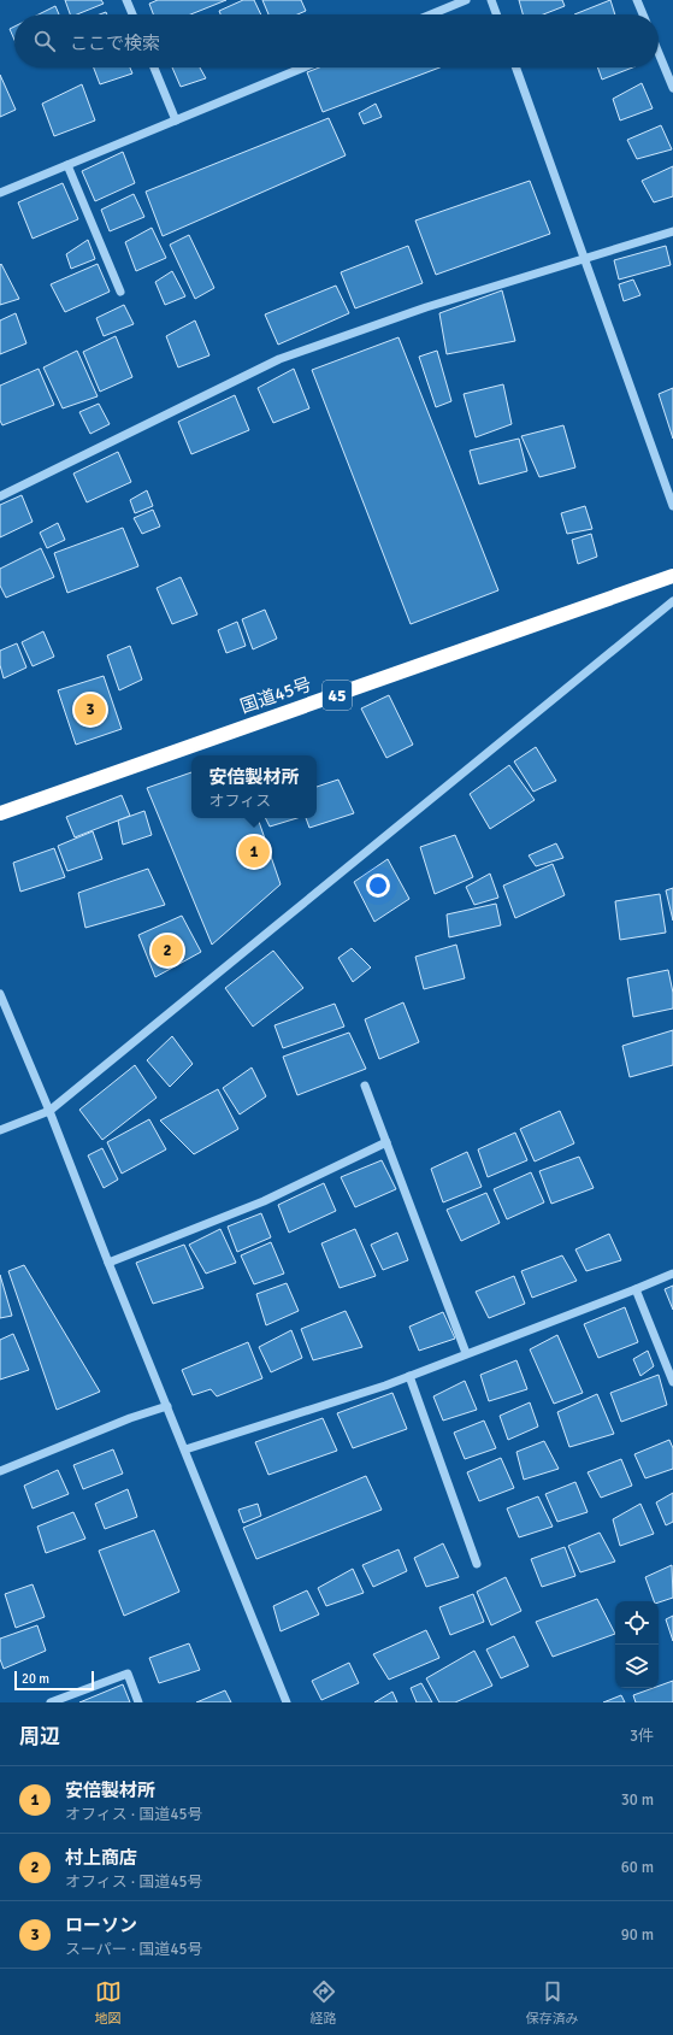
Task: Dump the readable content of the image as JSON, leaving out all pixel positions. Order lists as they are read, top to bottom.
{
  "streets": {
    "highway": ["国道45号", "45"]
  },
  "scale_bar": "20 m",
  "page": {
    "search": "ここで検索",
    "pins": ["3", "1", "2"],
    "popup": ["安倍製材所", "オフィス"],
    "scale": "20 m",
    "heading": ["周辺", "3件"],
    "list": [
      {
        "mark": "1",
        "name": "安倍製材所",
        "note": "オフィス · 国道45号",
        "value": "30 m"
      },
      {
        "mark": "2",
        "name": "村上商店",
        "note": "オフィス · 国道45号",
        "value": "60 m"
      },
      {
        "mark": "3",
        "name": "ローソン",
        "note": "スーパー · 国道45号",
        "value": "90 m"
      }
    ],
    "nav": ["地図", "経路", "保存済み"]
  }
}
